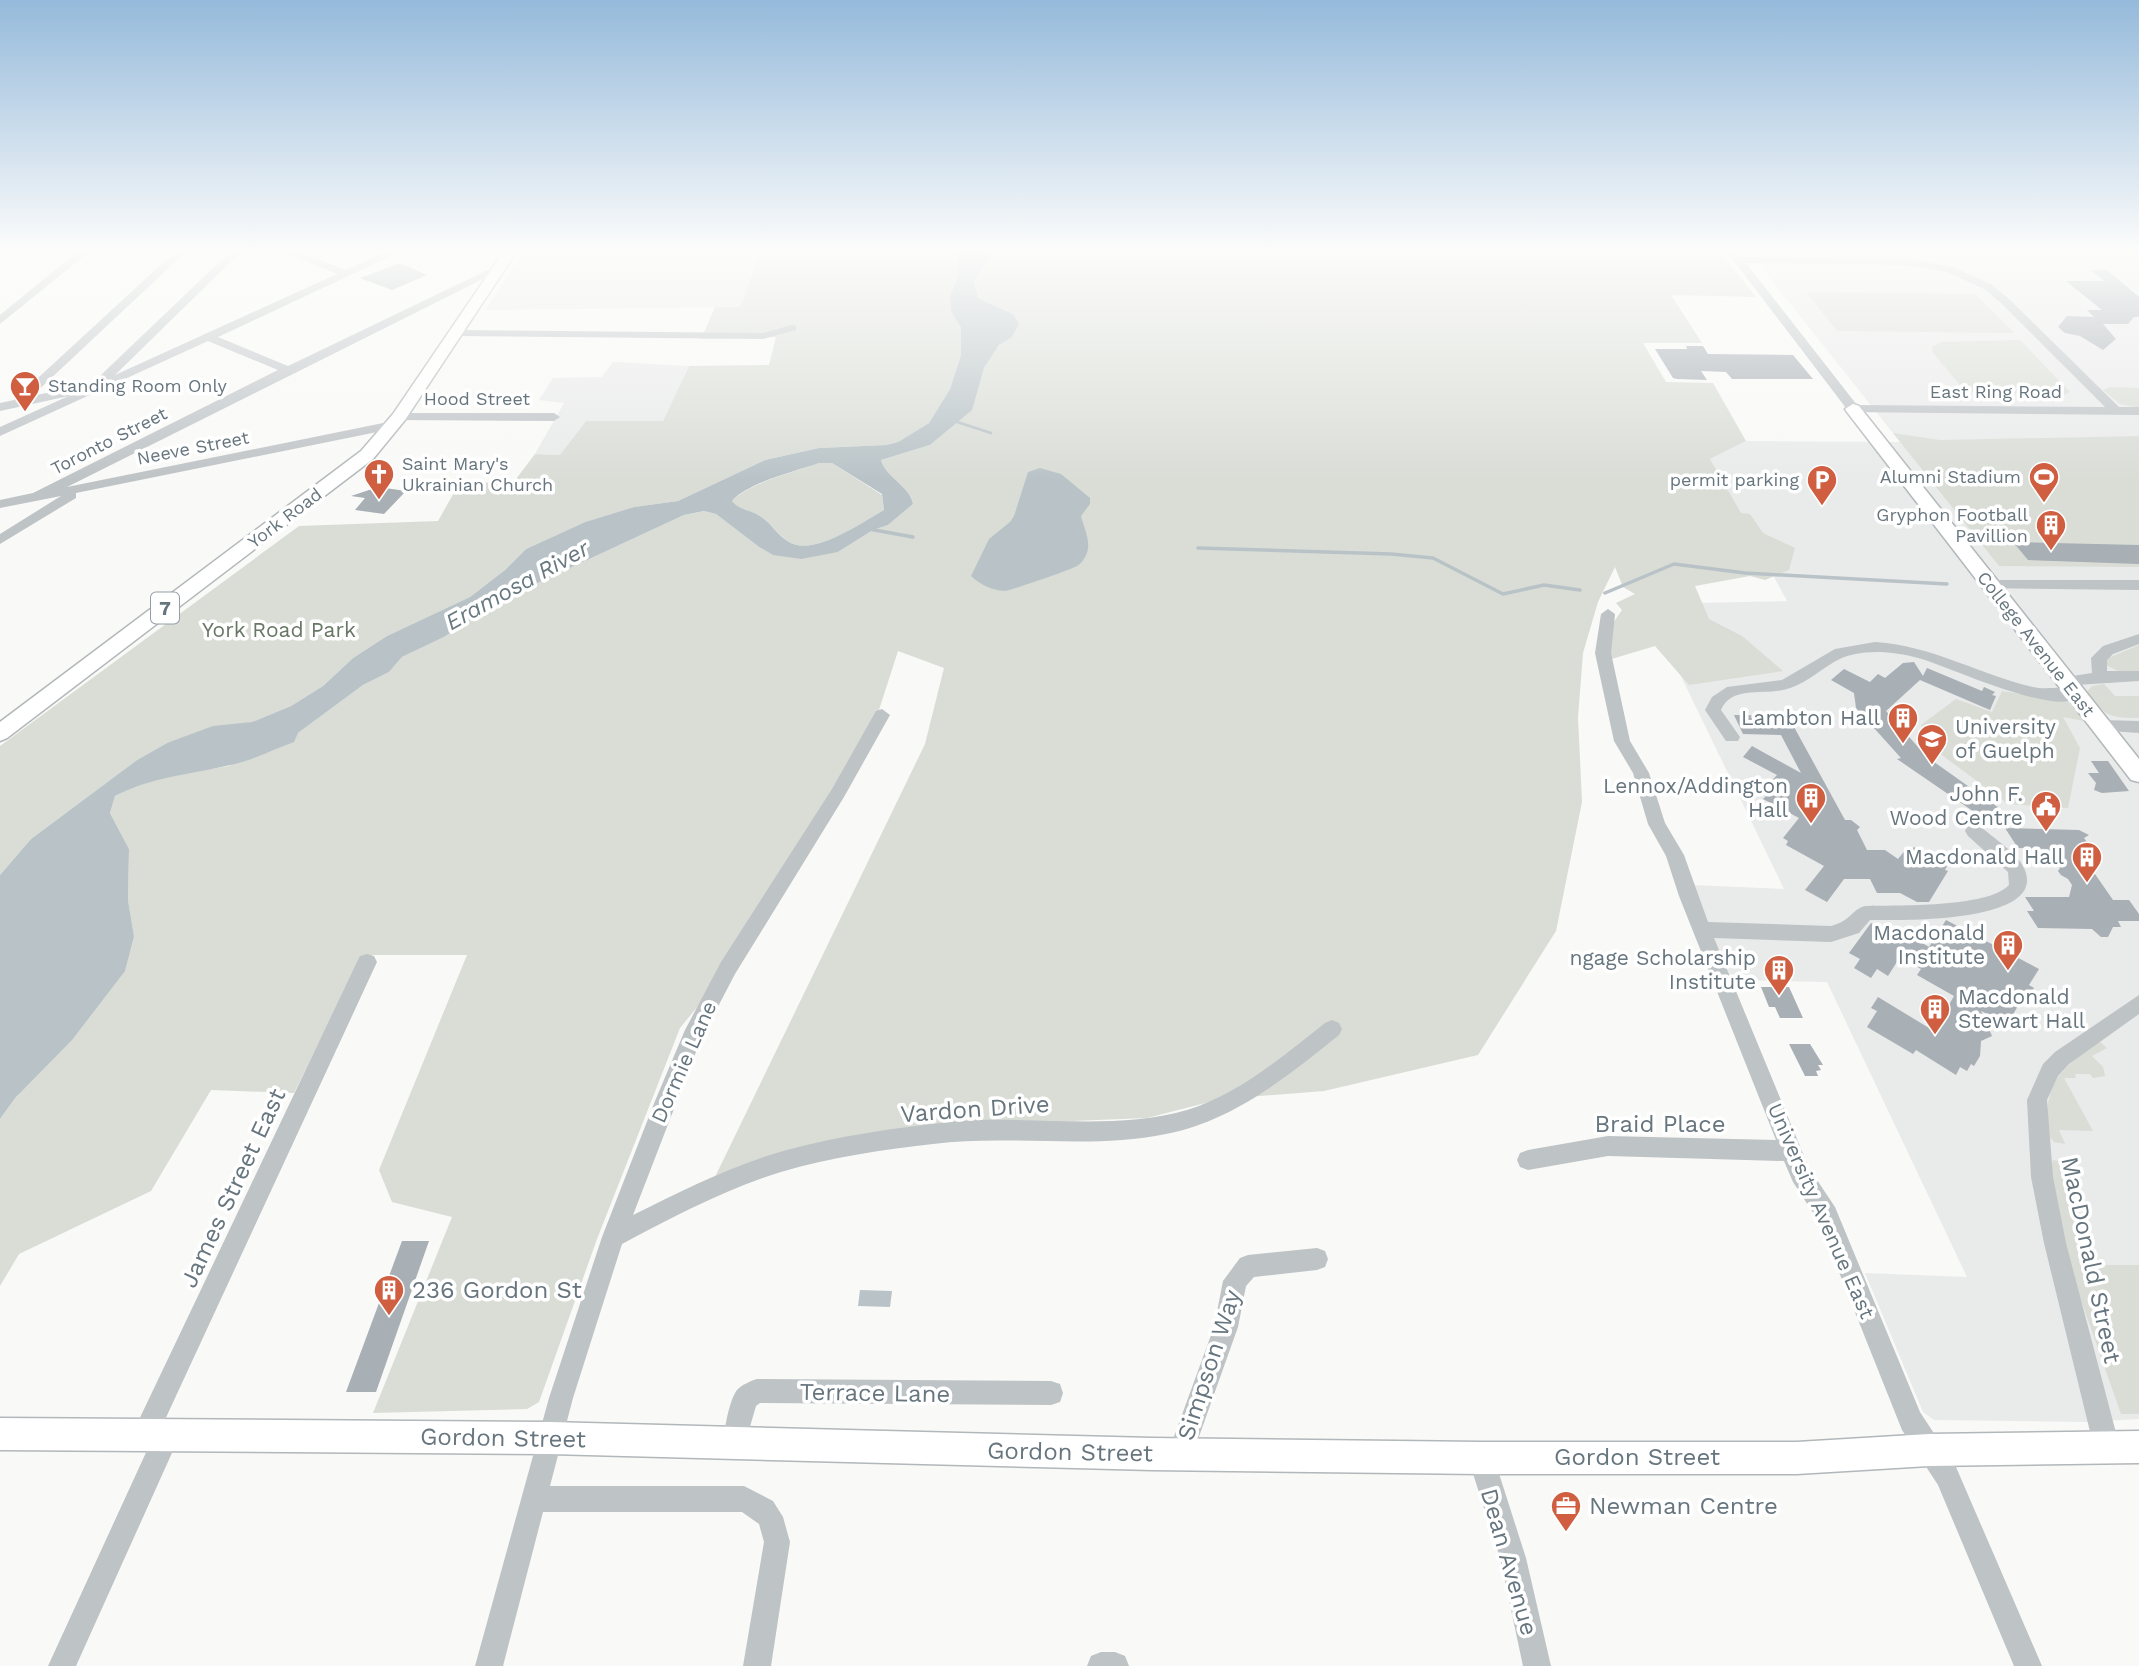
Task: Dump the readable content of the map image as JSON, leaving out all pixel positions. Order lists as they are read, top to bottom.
{
  "streets": {
    "main road": [
      "York Road",
      "7",
      "College Avenue East",
      "Gordon Street"
    ],
    "street": [
      "East Ring Road",
      "Hood Street",
      "Toronto Street",
      "Neeve Street",
      "Dormie Lane",
      "Vardon Drive",
      "Braid Place",
      "James Street East",
      "University Avenue East",
      "MacDonald Street",
      "Simpson Way",
      "Terrace Lane",
      "Dean Avenue"
    ]
  },
  "crossings": [
    ["East Ring Road", "College Avenue East"],
    ["Hood Street", "Neeve Street"],
    ["Hood Street", "York Road"],
    ["Toronto Street", "Neeve Street"],
    ["Neeve Street", "York Road"],
    ["Dormie Lane", "Vardon Drive"],
    ["Dormie Lane", "Gordon Street"],
    ["Braid Place", "University Avenue East"],
    ["James Street East", "Gordon Street"],
    ["University Avenue East", "Gordon Street"],
    ["MacDonald Street", "Gordon Street"],
    ["Simpson Way", "Gordon Street"],
    ["Terrace Lane", "Gordon Street"],
    ["Gordon Street", "Dean Avenue"]
  ],
  "water": ["Eramosa River"],
  "parks": ["York Road Park"],
  "places": {
    "bar": ["Standing Room Only"],
    "church": ["Saint Mary's Ukrainian Church"],
    "sports": ["Alumni Stadium"],
    "parking": ["permit parking"],
    "building": [
      "Gryphon Football Pavillion",
      "Lambton Hall",
      "Lennox/Addington Hall",
      "Macdonald Hall",
      "Macdonald Institute",
      "ngage Scholarship Institute",
      "Macdonald Stewart Hall",
      "236 Gordon St"
    ],
    "school or university": ["University of Guelph"],
    "public building": ["John F. Wood Centre"],
    "office": ["Newman Centre"]
  }
}
